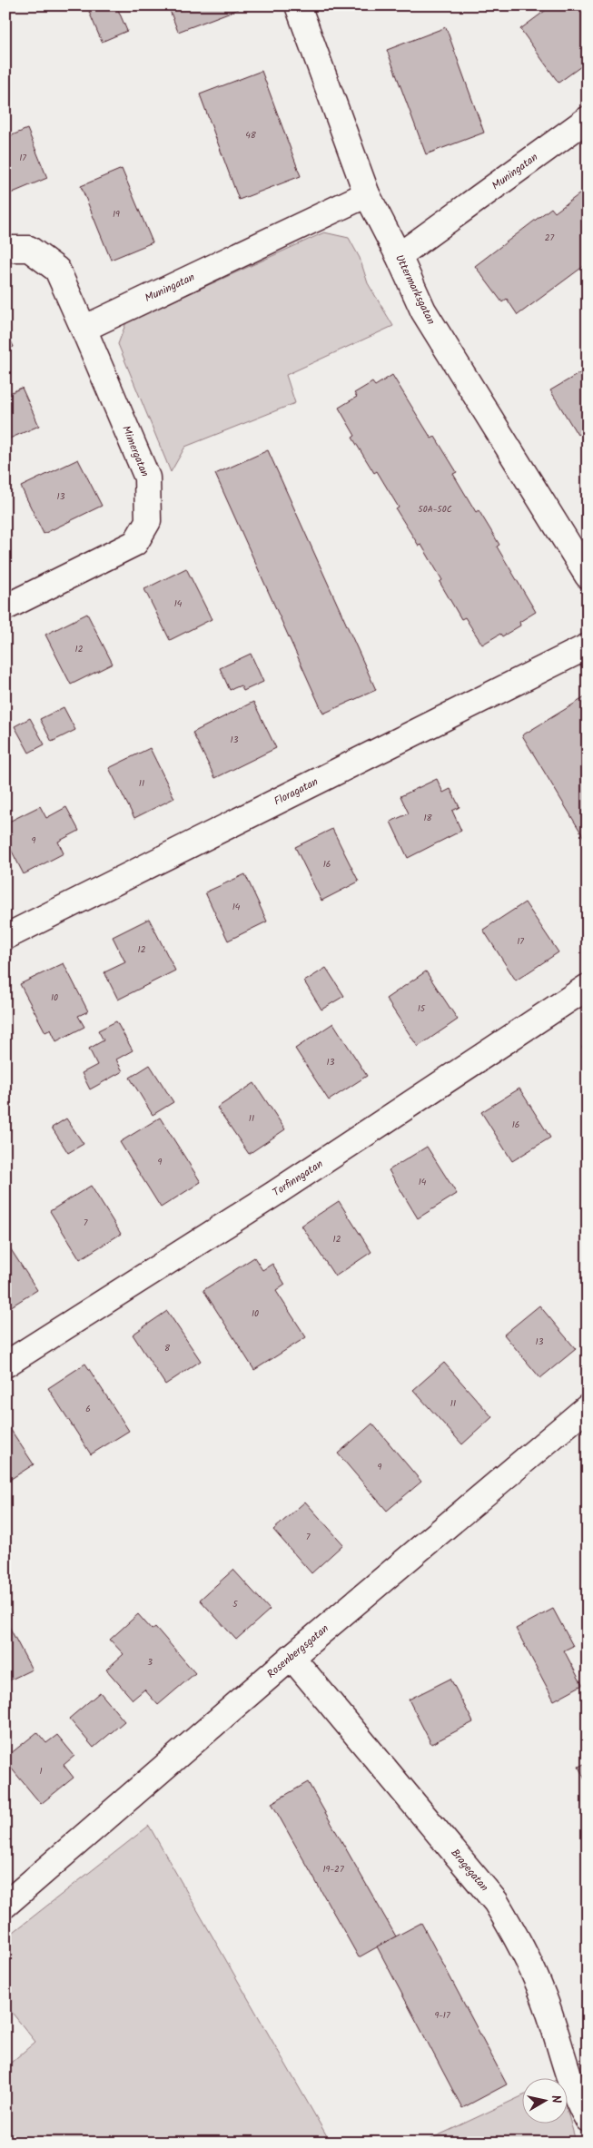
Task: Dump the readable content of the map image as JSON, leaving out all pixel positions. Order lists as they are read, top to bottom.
{
  "streets": {
    "street": [
      "Muningatan",
      "Uttermarksgatan",
      "Mimergatan",
      "Floragatan",
      "Torfinngatan",
      "Rosenbergsgatan",
      "Bragegatan"
    ]
  },
  "crossings": [
    ["Muningatan", "Uttermarksgatan"],
    ["Muningatan", "Mimergatan"],
    ["Rosenbergsgatan", "Bragegatan"]
  ],
  "house_numbers": [
    "48",
    "17",
    "19",
    "27",
    "13",
    "50A-50C",
    "14",
    "12",
    "13",
    "11",
    "18",
    "9",
    "16",
    "14",
    "17",
    "12",
    "10",
    "15",
    "13",
    "11",
    "16",
    "9",
    "14",
    "7",
    "12",
    "10",
    "13",
    "8",
    "11",
    "6",
    "9",
    "7",
    "5",
    "3",
    "1",
    "19-27",
    "9-17"
  ],
  "north": "right"
}
